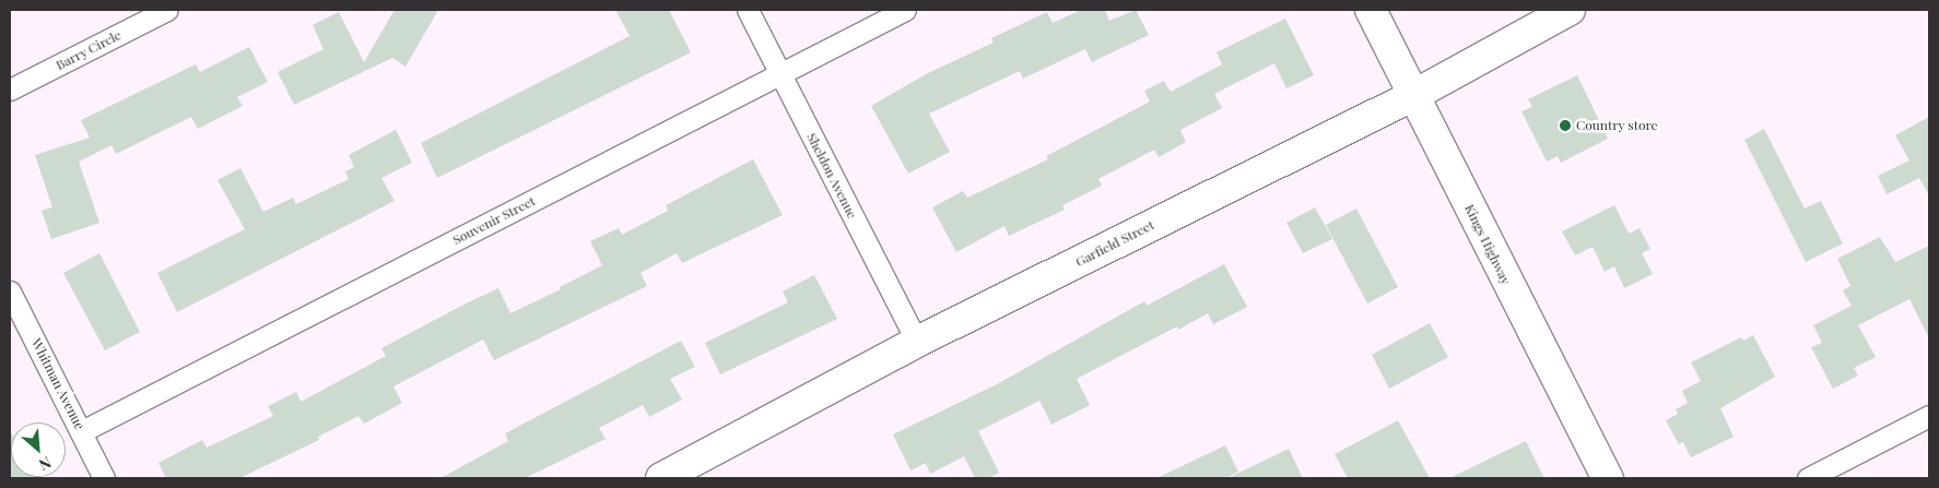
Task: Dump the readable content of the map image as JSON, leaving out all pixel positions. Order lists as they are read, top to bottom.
{
  "streets": {
    "main road": ["Garfield Street", "Kings Highway"],
    "street": [
      "Barry Circle",
      "Sheldon Avenue",
      "Souvenir Street",
      "Whitman Avenue"
    ]
  },
  "crossings": [
    ["Sheldon Avenue", "Souvenir Street"],
    ["Sheldon Avenue", "Garfield Street"],
    ["Souvenir Street", "Whitman Avenue"],
    ["Garfield Street", "Kings Highway"]
  ],
  "places": ["Country store"],
  "north": "bottom right"
}
